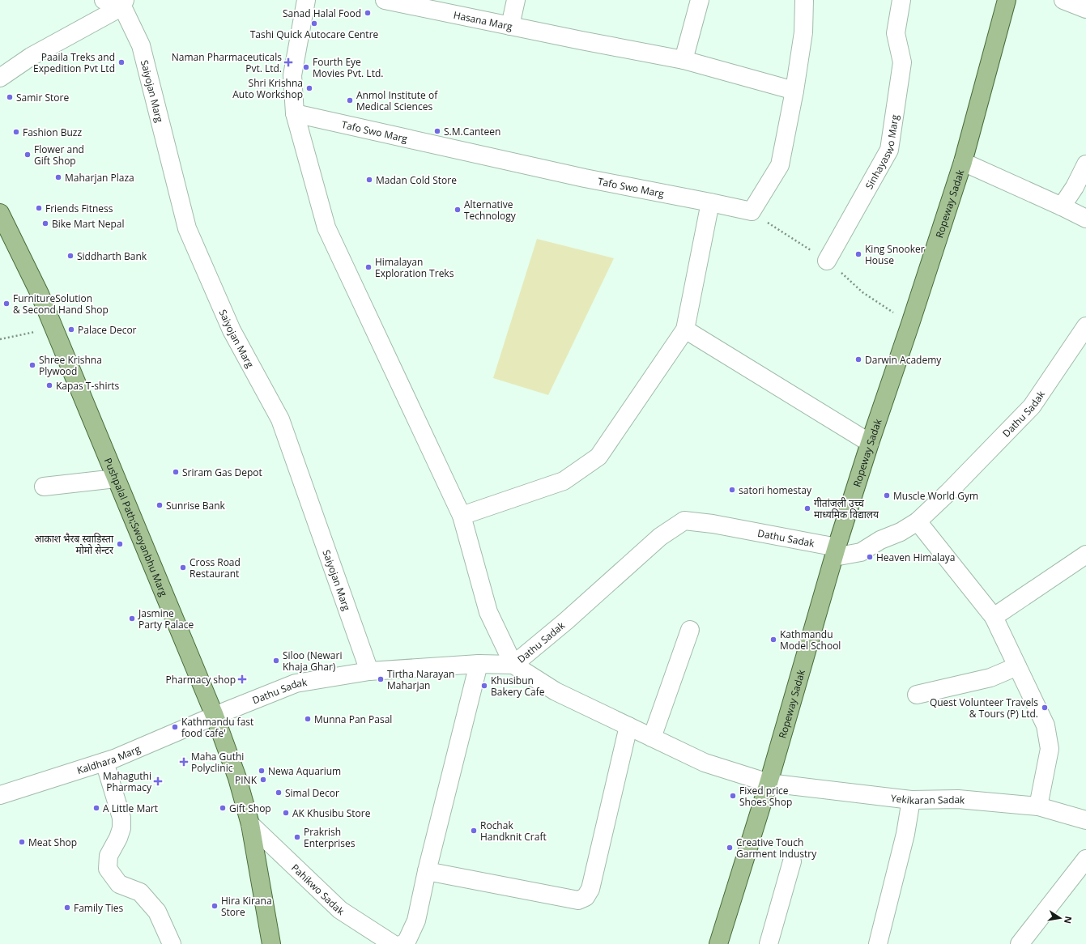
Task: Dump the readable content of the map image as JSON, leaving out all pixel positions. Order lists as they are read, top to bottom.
{
  "streets": {
    "main road": ["Ropeway Sadak", "Pushpalal Path;Swoyanbhu Marg"],
    "street": [
      "Hasana Marg",
      "Saiyojan Marg",
      "Tafo Swo Marg",
      "Sinhayaswo Marg",
      "Dathu Sadak",
      "Kaldhara Marg",
      "Yekikaran Sadak",
      "Pahikwo Sadak"
    ]
  },
  "crossings": [
    ["Hasana Marg", "Tafo Swo Marg"],
    ["Saiyojan Marg", "Dathu Sadak"],
    ["Ropeway Sadak", "Dathu Sadak"],
    ["Ropeway Sadak", "Yekikaran Sadak"],
    ["Dathu Sadak", "Pushpalal Path;Swoyanbhu Marg"],
    ["Dathu Sadak", "Kaldhara Marg"],
    ["Dathu Sadak", "Yekikaran Sadak"],
    ["Pushpalal Path;Swoyanbhu Marg", "Kaldhara Marg"],
    ["Pushpalal Path;Swoyanbhu Marg", "Pahikwo Sadak"]
  ],
  "places": {
    "other": [
      "Sanad Halal Food",
      "Tashi Quick Autocare Centre",
      "Paaila Treks and Expedition Pvt Ltd",
      "Fourth Eye Movies Pvt. Ltd.",
      "Shri Krishna Auto Workshop",
      "Samir Store",
      "Anmol Institute of Medical Sciences",
      "S.M.Canteen",
      "Fashion Buzz",
      "Flower and Gift Shop",
      "Maharjan Plaza",
      "Madan Cold Store",
      "Friends Fitness",
      "Alternative Technology",
      "Bike Mart Nepal",
      "King Snooker House",
      "Siddharth Bank",
      "Himalayan Exploration Treks",
      "FurnitureSolution & Second Hand Shop",
      "Palace Decor",
      "Darwin Academy",
      "Shree Krishna Plywood",
      "Kapas T-shirts",
      "Sriram Gas Depot",
      "satori homestay",
      "Muscle World Gym",
      "Sunrise Bank",
      "गीतांजली उच्च माध्यमिक विद्यालय",
      "आकाश भैरब स्वाडिस्ता मोमो सेन्टर",
      "Heaven Himalaya",
      "Cross Road Restaurant",
      "Jasmine Party Palace",
      "Kathmandu Model School",
      "Siloo (Newari Khaja Ghar)",
      "Tirtha Narayan Maharjan",
      "Khusibun Bakery Cafe",
      "Quest Volunteer Travels & Tours (P) Ltd.",
      "Munna Pan Pasal",
      "Kathmandu fast food cafe'",
      "Newa Aquarium",
      "PINK",
      "Simal Decor",
      "Fixed price Shoes Shop",
      "A Little Mart",
      "Gift Shop",
      "AK Khusibu Store",
      "Rochak Handknit Craft",
      "Prakrish Enterprises",
      "Meat Shop",
      "Creative Touch Garment Industry",
      "Hira Kirana Store",
      "Family Ties"
    ],
    "health": [
      "Naman Pharmaceuticals Pvt. Ltd.",
      "Pharmacy shop",
      "Maha Guthi Polyclinic",
      "Mahaguthi Pharmacy"
    ]
  },
  "north": "right"
}
